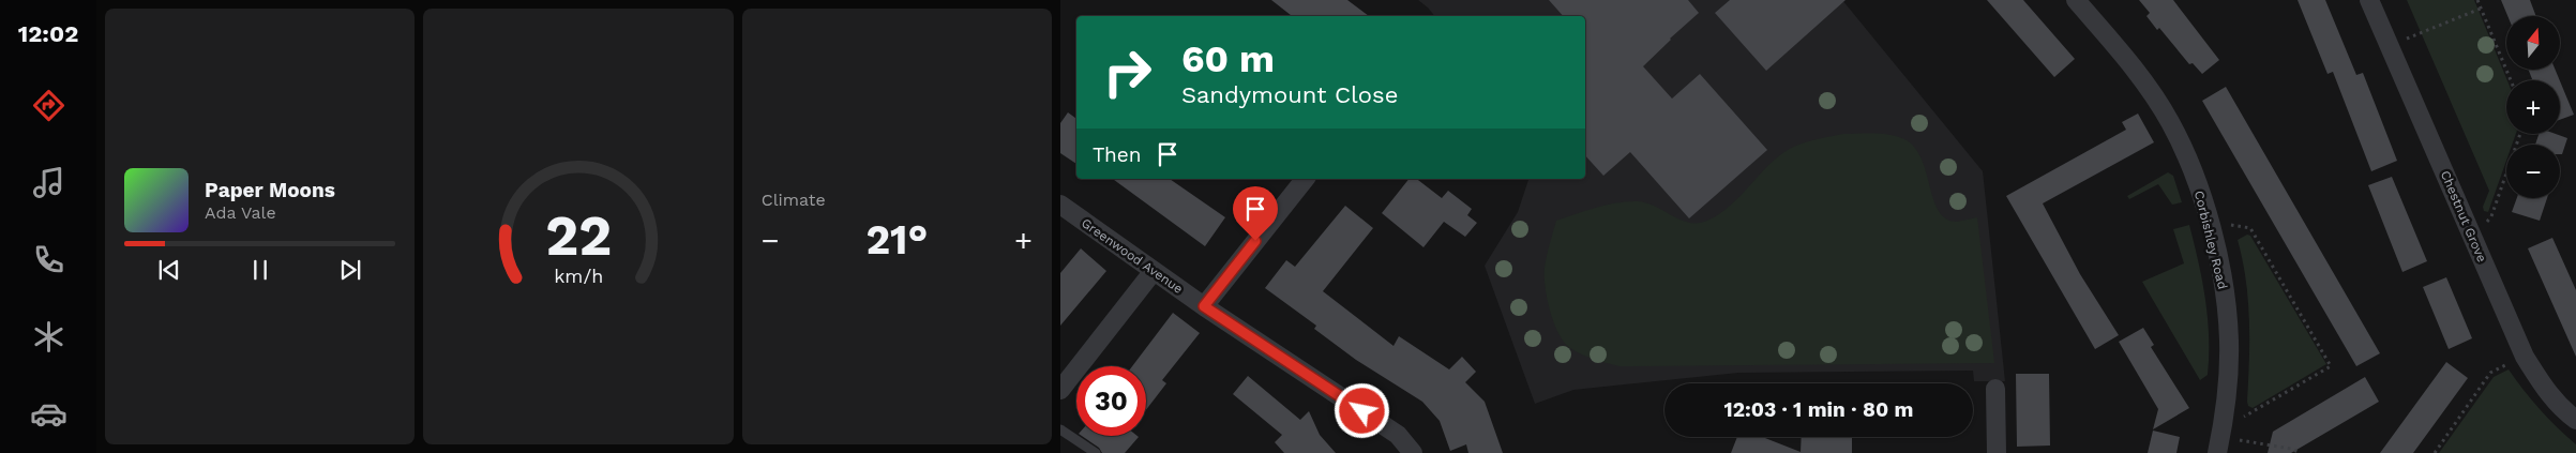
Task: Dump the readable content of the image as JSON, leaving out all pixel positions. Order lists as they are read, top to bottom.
{
  "streets": {
    "street": ["Chestnut Grove", "Corbishley Road", "Greenwood Avenue"]
  },
  "north": "top",
  "page": {
    "tabs": "12:02",
    "tile": "Climate",
    "map_buttons": ["+", "−"],
    "turn": ["60 m", "Sandymount Close"],
    "then": "Then",
    "song": ["Paper Moons", "Ada Vale"],
    "heat": ["−", "21°", "+"],
    "limit": "30",
    "trip": "12:03 · 1 min · 80 m",
    "gauge": ["22", "km/h"]
  }
}
